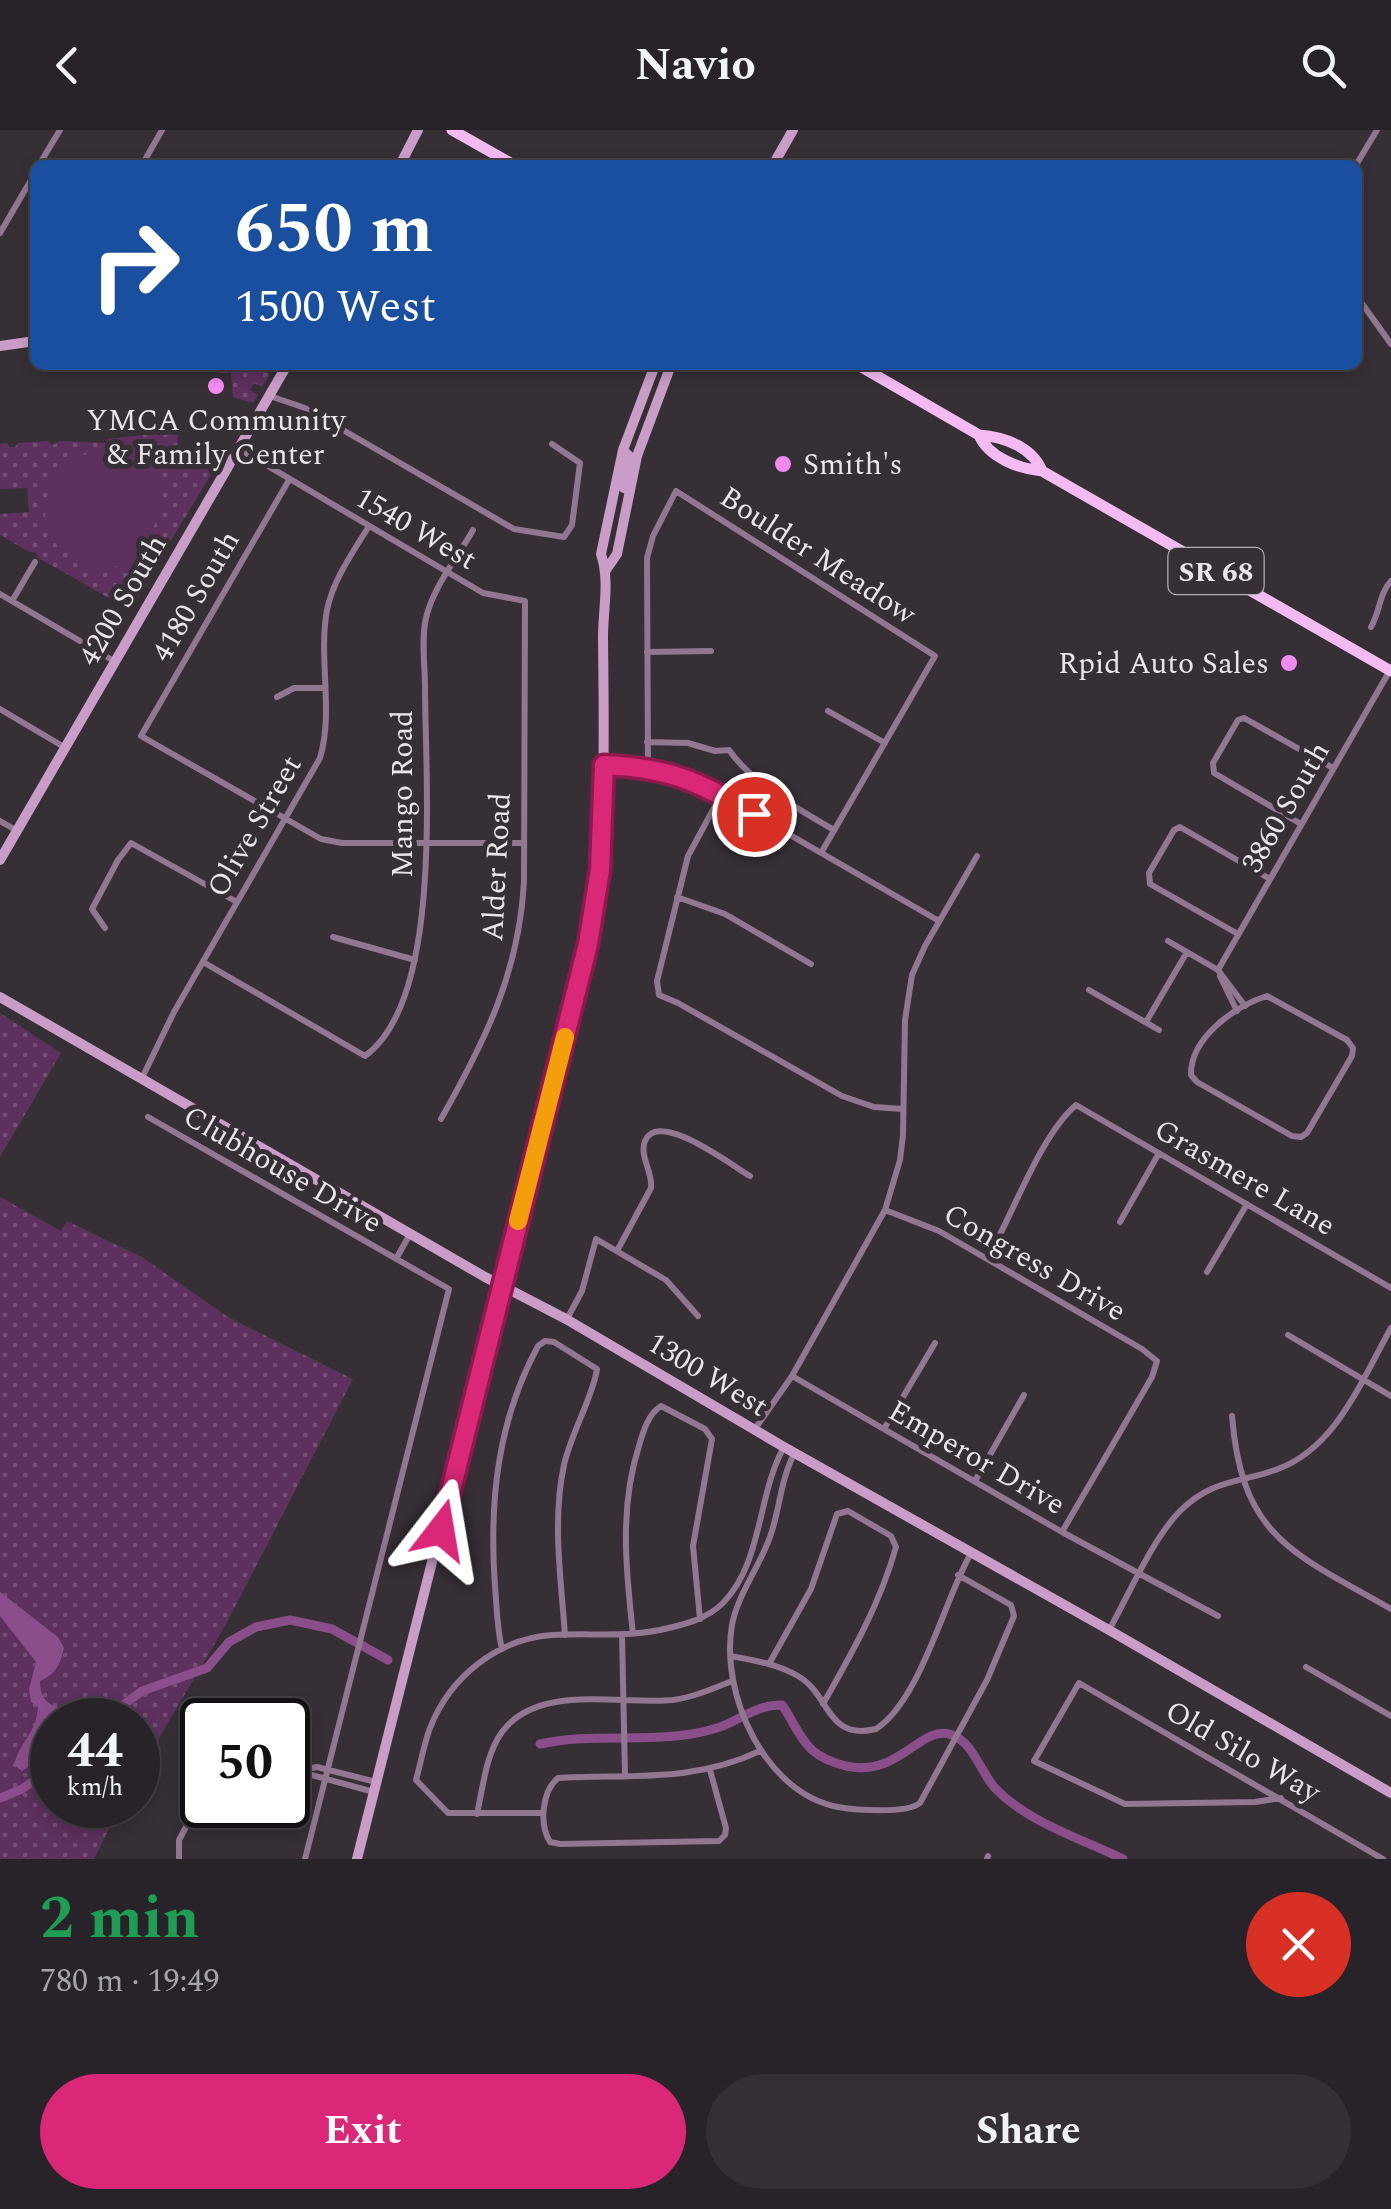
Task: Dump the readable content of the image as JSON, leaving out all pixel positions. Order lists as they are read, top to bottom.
{
  "streets": {
    "main road": ["SR 68"],
    "street": [
      "1540 West",
      "Boulder Meadow",
      "4180 South",
      "4200 South",
      "Mango Road",
      "3860 South",
      "Olive Street",
      "Alder Road",
      "Clubhouse Drive",
      "Grasmere Lane",
      "Congress Drive",
      "1300 West",
      "Emperor Drive",
      "Old Silo Way"
    ]
  },
  "crossings": [
    ["1540 West", "4180 South"],
    ["1540 West", "4200 South"],
    ["1540 West", "Mango Road"],
    ["1540 West", "Olive Street"],
    ["1540 West", "Alder Road"],
    ["SR 68", "3860 South"],
    ["4180 South", "Olive Street"],
    ["Mango Road", "Olive Street"],
    ["Olive Street", "1300 West"],
    ["Clubhouse Drive", "1300 West"],
    ["Grasmere Lane", "Congress Drive"],
    ["Congress Drive", "Emperor Drive"]
  ],
  "places": ["YMCA Community & Family Center", "Smith's", "Rpid Auto Sales"],
  "page": {
    "header": "Navio",
    "turn": ["650 m", "1500 West"],
    "speed": "44 km/h",
    "limit": "50",
    "heading": ["2 min", "780 m · 19:49"],
    "buttons": ["Exit", "Share"]
  }
}
